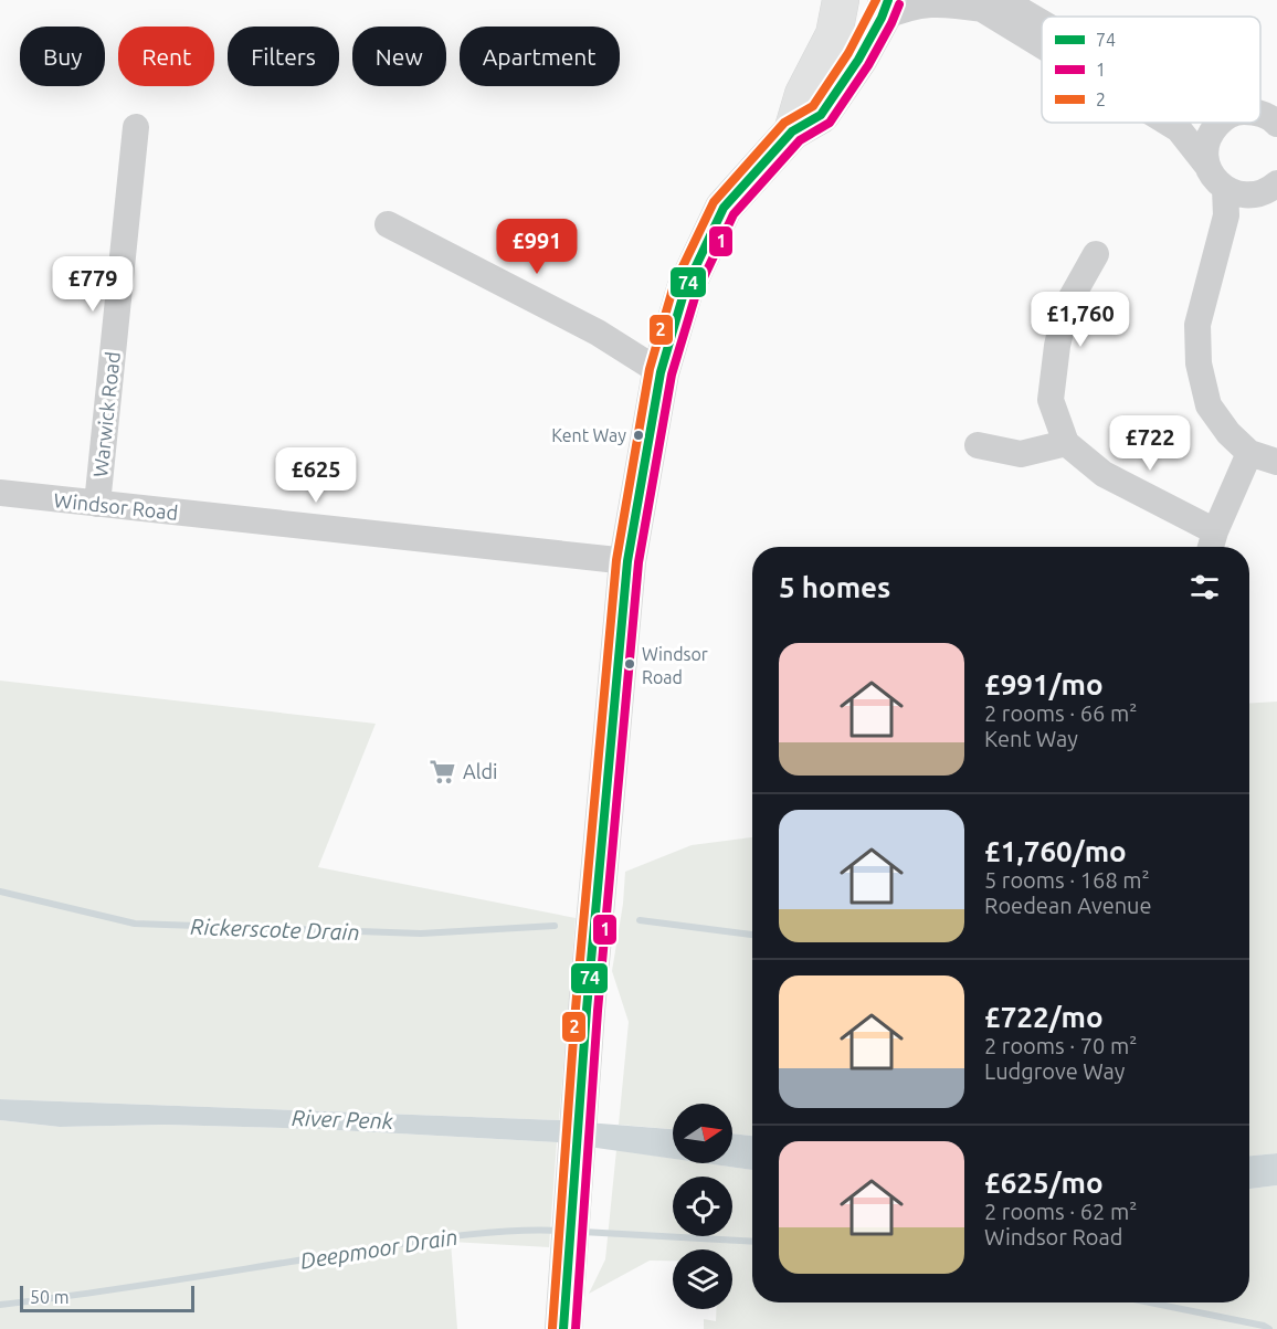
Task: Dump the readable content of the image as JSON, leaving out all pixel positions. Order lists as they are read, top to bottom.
{
  "streets": {
    "street": ["Warwick Road", "Windsor Road"]
  },
  "crossings": [
    ["Warwick Road", "Windsor Road"]
  ],
  "water": ["Rickerscote Drain", "River Penk", "Deepmoor Drain"],
  "places": {
    "other": ["Kent Way", "Windsor Road"],
    "supermarket": ["Aldi"]
  },
  "lines": ["transit line 74", "transit line 2", "transit line 1"],
  "legend": ["74", "1", "2"],
  "scale_bar": "50 m",
  "north": "right",
  "page": {
    "chip": [
      "Buy",
      "Rent",
      "Filters",
      "New",
      "Apartment"
    ],
    "price": [
      "£991",
      "£779",
      "£1,760",
      "£722",
      "£625"
    ],
    "heading": "5 homes",
    "list": [
      {
        "name": "£991/mo",
        "note": "2 rooms · 66 m² · Kent Way"
      },
      {
        "name": "£1,760/mo",
        "note": "5 rooms · 168 m² · Roedean Avenue"
      },
      {
        "name": "£722/mo",
        "note": "2 rooms · 70 m² · Ludgrove Way"
      },
      {
        "name": "£625/mo",
        "note": "2 rooms · 62 m² · Windsor Road"
      }
    ],
    "scale": "50 m"
  }
}
